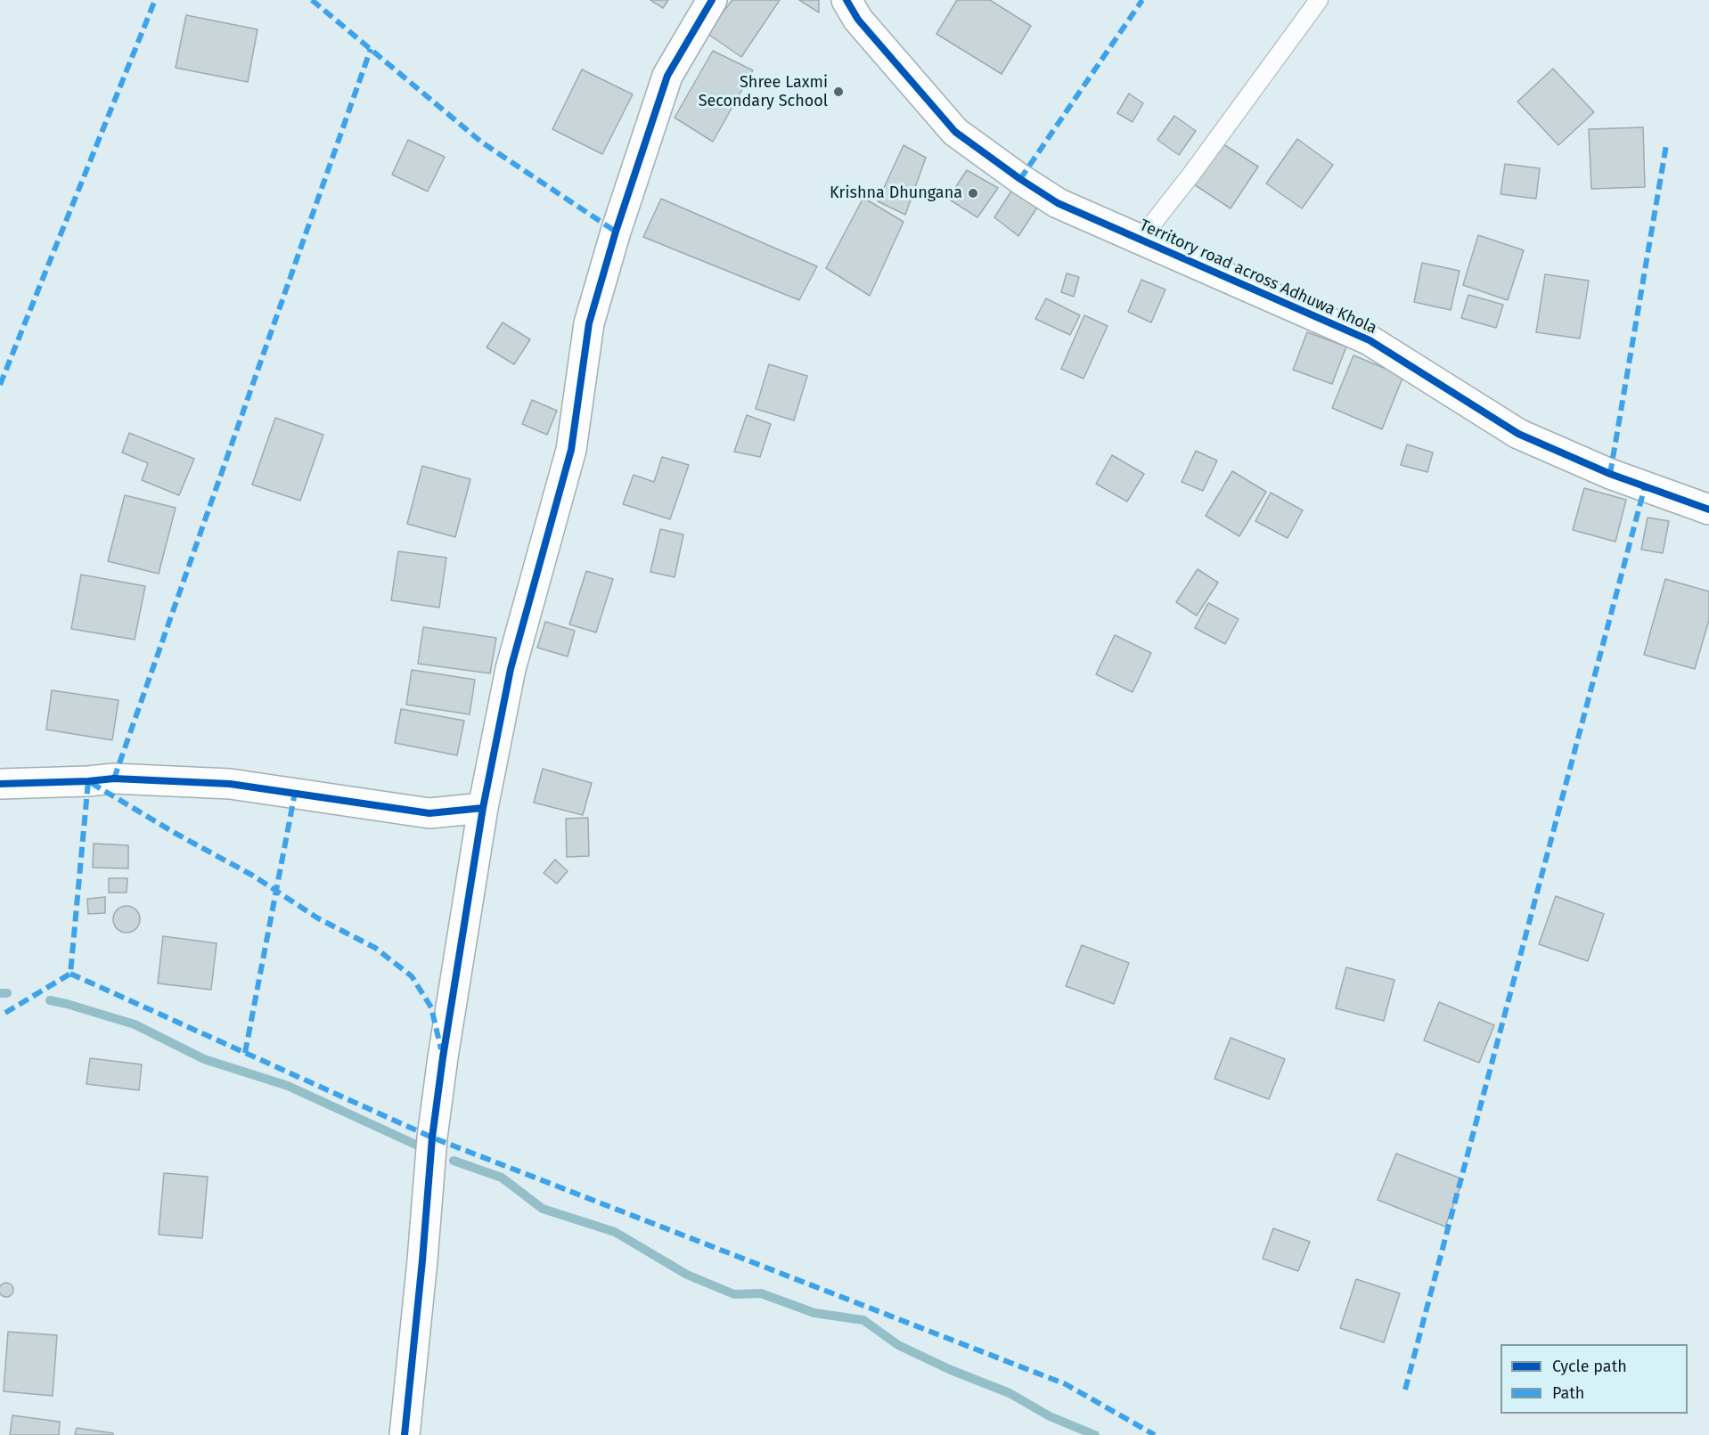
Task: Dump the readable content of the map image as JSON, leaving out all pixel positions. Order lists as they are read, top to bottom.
{
  "streets": {
    "street": ["Territory road across Adhuwa Khola"]
  },
  "places": ["Shree Laxmi Secondary School", "Krishna Dhungana"],
  "legend": ["Cycle path", "Path"]
}
